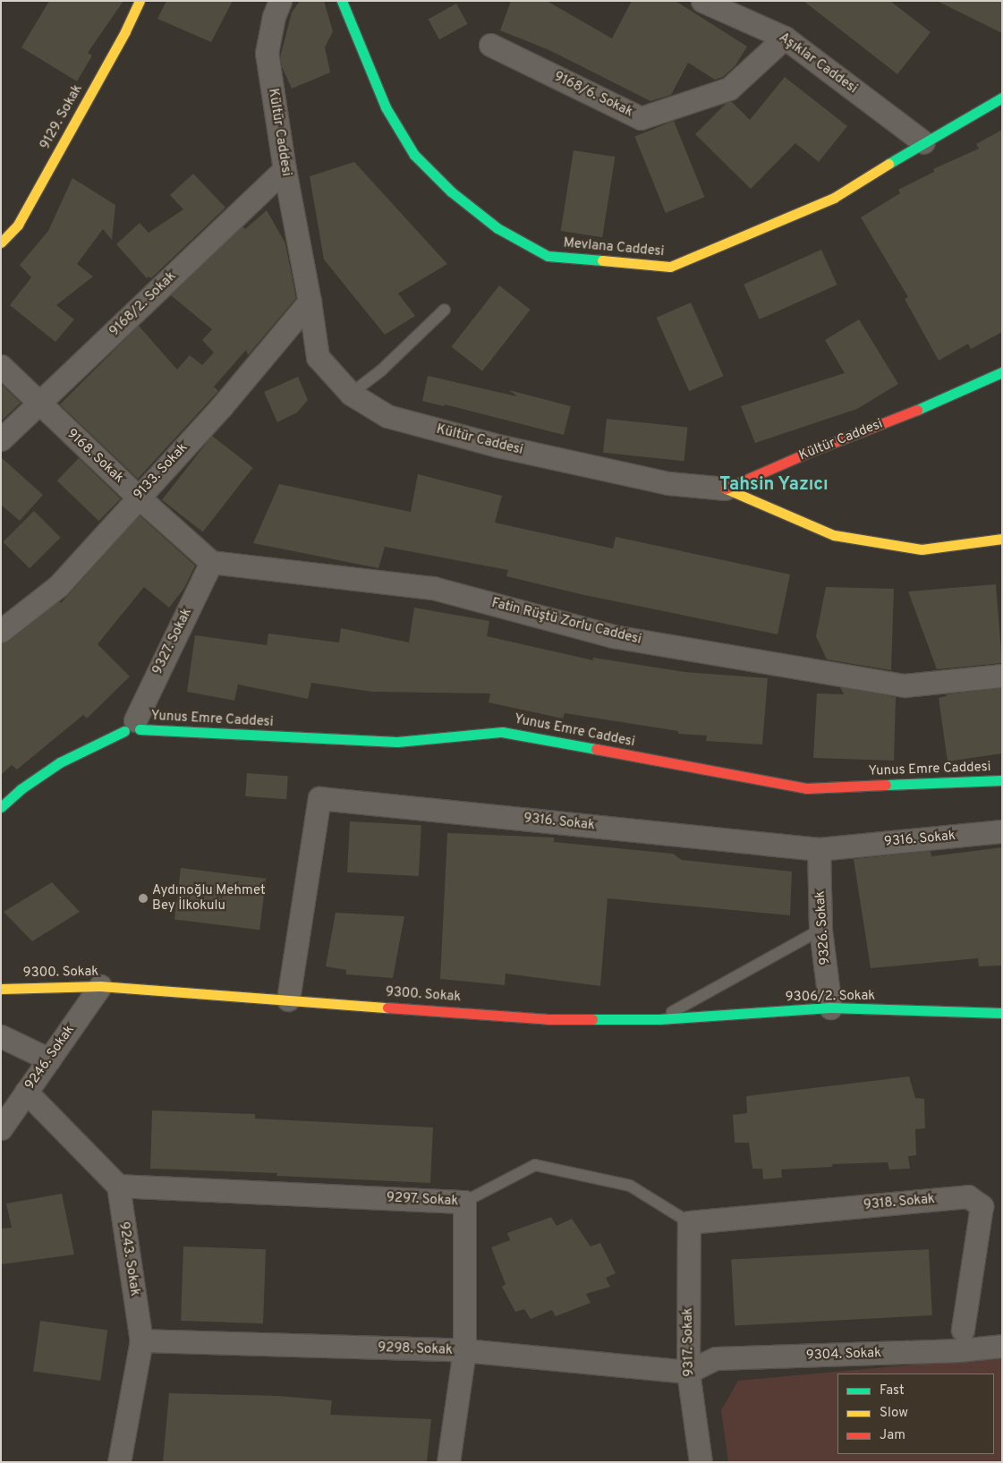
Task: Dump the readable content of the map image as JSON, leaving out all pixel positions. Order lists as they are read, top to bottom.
{
  "streets": {
    "street": [
      "Aşıklar Caddesi",
      "9168/6. Sokak",
      "9129. Sokak",
      "Kültür Caddesi",
      "Mevlana Caddesi",
      "9168/2. Sokak",
      "9168. Sokak",
      "9133. Sokak",
      "Fatin Rüştü Zorlu Caddesi",
      "9327. Sokak",
      "Yunus Emre Caddesi",
      "9316. Sokak",
      "9326. Sokak",
      "9300. Sokak",
      "9306/2. Sokak",
      "9246. Sokak",
      "9297. Sokak",
      "9318. Sokak",
      "9243. Sokak",
      "9317. Sokak",
      "9298. Sokak",
      "9304. Sokak"
    ]
  },
  "crossings": [
    ["Aşıklar Caddesi", "9168/6. Sokak"],
    ["Aşıklar Caddesi", "Mevlana Caddesi"],
    ["Kültür Caddesi", "9168/2. Sokak"],
    ["Kültür Caddesi", "9133. Sokak"],
    ["9168/2. Sokak", "9168. Sokak"],
    ["9168. Sokak", "9133. Sokak"],
    ["9168. Sokak", "Fatin Rüştü Zorlu Caddesi"],
    ["9168. Sokak", "9327. Sokak"],
    ["Fatin Rüştü Zorlu Caddesi", "9327. Sokak"],
    ["9327. Sokak", "Yunus Emre Caddesi"],
    ["9316. Sokak", "9326. Sokak"],
    ["9316. Sokak", "9300. Sokak"],
    ["9326. Sokak", "9300. Sokak"],
    ["9326. Sokak", "9306/2. Sokak"],
    ["9300. Sokak", "9306/2. Sokak"],
    ["9300. Sokak", "9246. Sokak"],
    ["9297. Sokak", "9243. Sokak"],
    ["9297. Sokak", "9298. Sokak"],
    ["9318. Sokak", "9317. Sokak"],
    ["9243. Sokak", "9298. Sokak"],
    ["9317. Sokak", "9298. Sokak"],
    ["9317. Sokak", "9304. Sokak"],
    ["9298. Sokak", "9304. Sokak"]
  ],
  "districts": ["Tahsin Yazıcı"],
  "places": ["Aydınoğlu Mehmet Bey İlkokulu"],
  "legend": ["Fast", "Slow", "Jam"]
}
